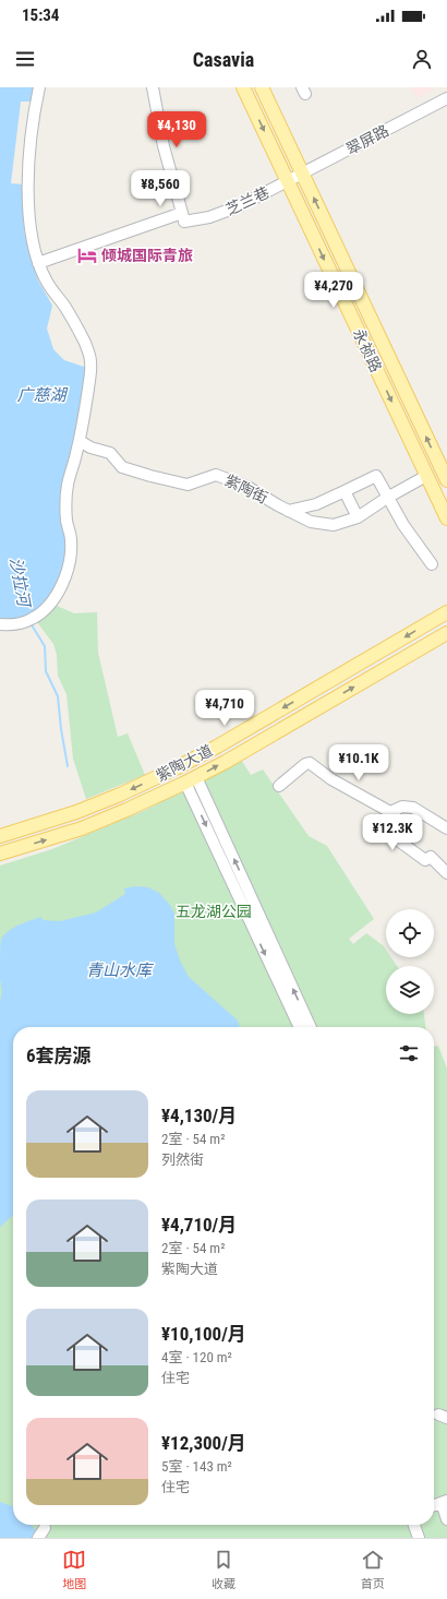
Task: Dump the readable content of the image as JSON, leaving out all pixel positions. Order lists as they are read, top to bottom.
{
  "streets": {
    "main road": ["永祯路", "紫陶大道"],
    "street": ["翠屏路", "芝兰巷", "紫陶街"]
  },
  "crossings": [
    ["翠屏路", "芝兰巷"],
    ["翠屏路", "永祯路"],
    ["芝兰巷", "永祯路"],
    ["永祯路", "紫陶街"]
  ],
  "water": ["广慈湖", "沙拉河", "青山水库"],
  "parks": ["五龙湖公园"],
  "places": {
    "hotel": ["倾城国际青旅"]
  },
  "page": {
    "status": "15:34",
    "header": "Casavia",
    "price": [
      "¥4,130",
      "¥8,560",
      "¥4,270",
      "¥4,710",
      "¥10.1K",
      "¥12.3K"
    ],
    "heading": "6套房源",
    "list": [
      {
        "name": "¥4,130/月",
        "note": "2室 · 54 m² · 列然街"
      },
      {
        "name": "¥4,710/月",
        "note": "2室 · 54 m² · 紫陶大道"
      },
      {
        "name": "¥10,100/月",
        "note": "4室 · 120 m² · 住宅"
      },
      {
        "name": "¥12,300/月",
        "note": "5室 · 143 m² · 住宅"
      }
    ],
    "tabs": ["地图", "收藏", "首页"]
  }
}
